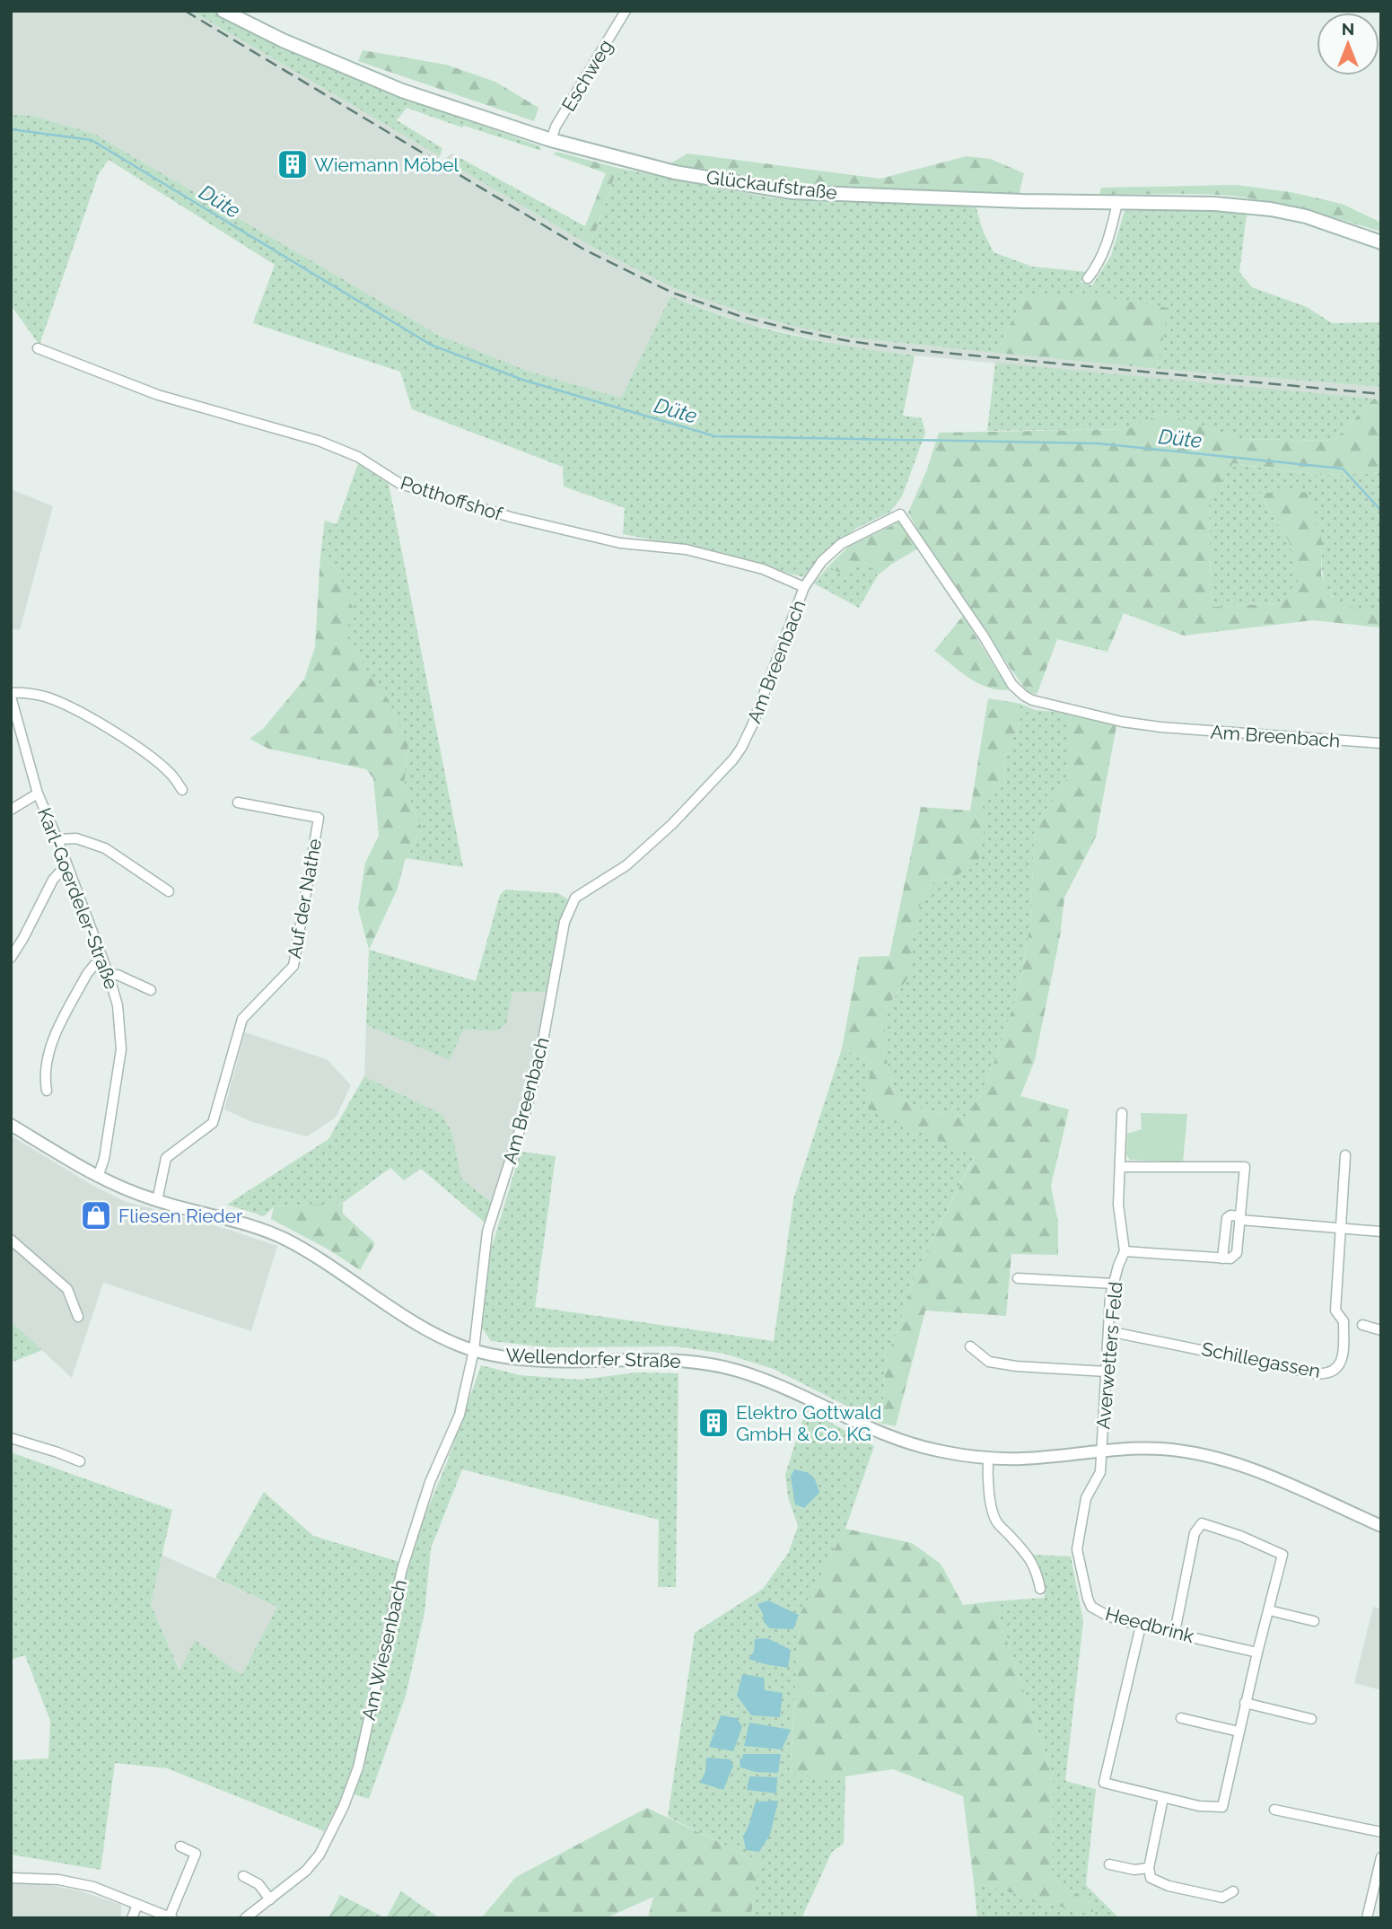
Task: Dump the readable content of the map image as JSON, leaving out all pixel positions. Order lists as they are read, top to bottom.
{
  "streets": {
    "main road": ["Glückaufstraße"],
    "street": [
      "Eschweg",
      "Potthoffshof",
      "Am Breenbach",
      "Karl-Goerdeler-Straße",
      "Auf der Nathe",
      "Averwetters Feld",
      "Wellendorfer Straße",
      "Schillegassen",
      "Heedbrink",
      "Am Wiesenbach"
    ]
  },
  "crossings": [
    ["Eschweg", "Glückaufstraße"],
    ["Potthoffshof", "Am Breenbach"],
    ["Am Breenbach", "Wellendorfer Straße"],
    ["Am Breenbach", "Am Wiesenbach"],
    ["Karl-Goerdeler-Straße", "Wellendorfer Straße"],
    ["Auf der Nathe", "Wellendorfer Straße"],
    ["Averwetters Feld", "Wellendorfer Straße"],
    ["Averwetters Feld", "Schillegassen"],
    ["Averwetters Feld", "Heedbrink"],
    ["Wellendorfer Straße", "Heedbrink"],
    ["Wellendorfer Straße", "Am Wiesenbach"]
  ],
  "water": ["Düte"],
  "places": {
    "building": ["Wiemann Möbel", "Elektro Gottwald GmbH & Co. KG"],
    "shop": ["Fliesen Rieder"]
  },
  "north": "top"
}
